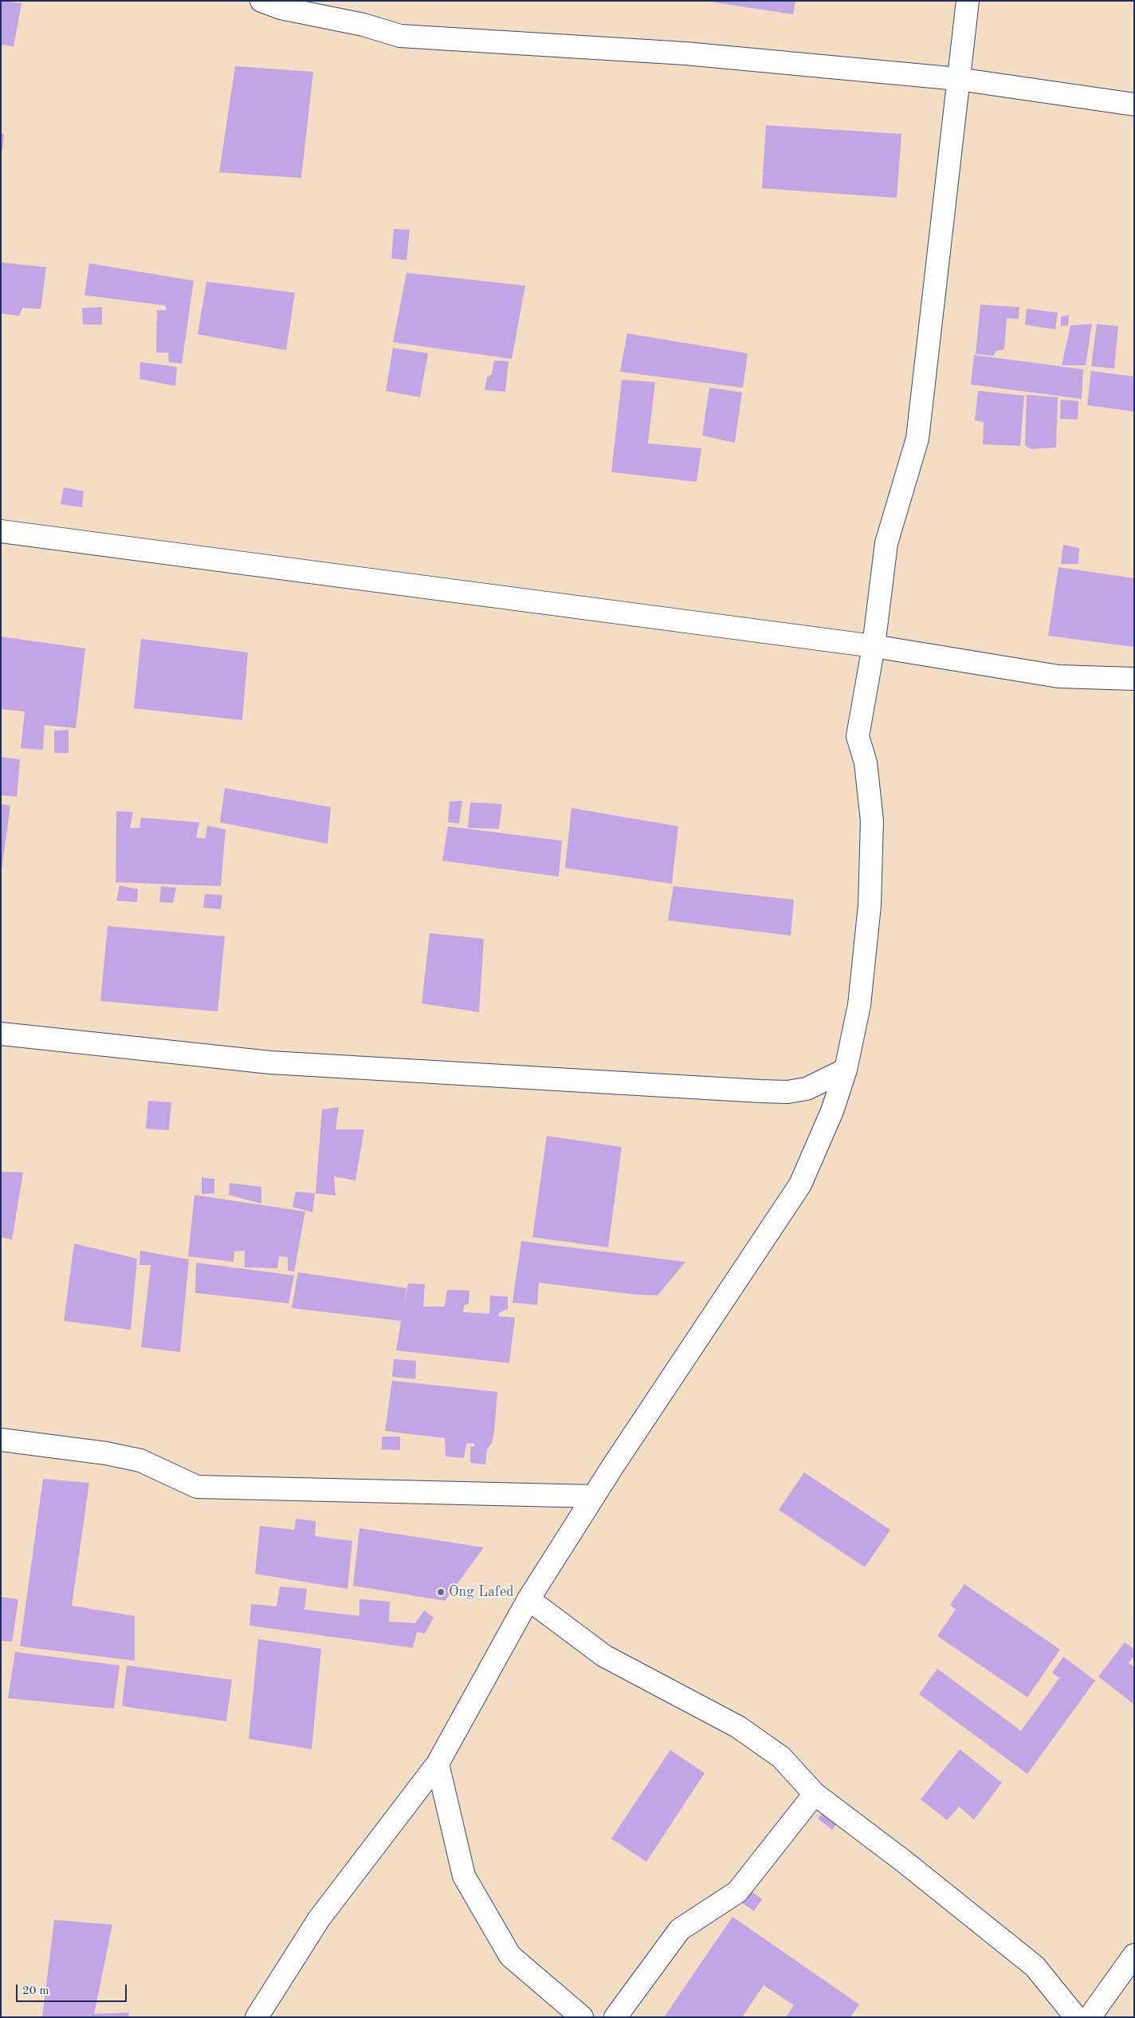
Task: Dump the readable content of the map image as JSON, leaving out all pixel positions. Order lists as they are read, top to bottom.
{
  "places": ["Ong Lafed"],
  "scale_bar": "20 m"
}
